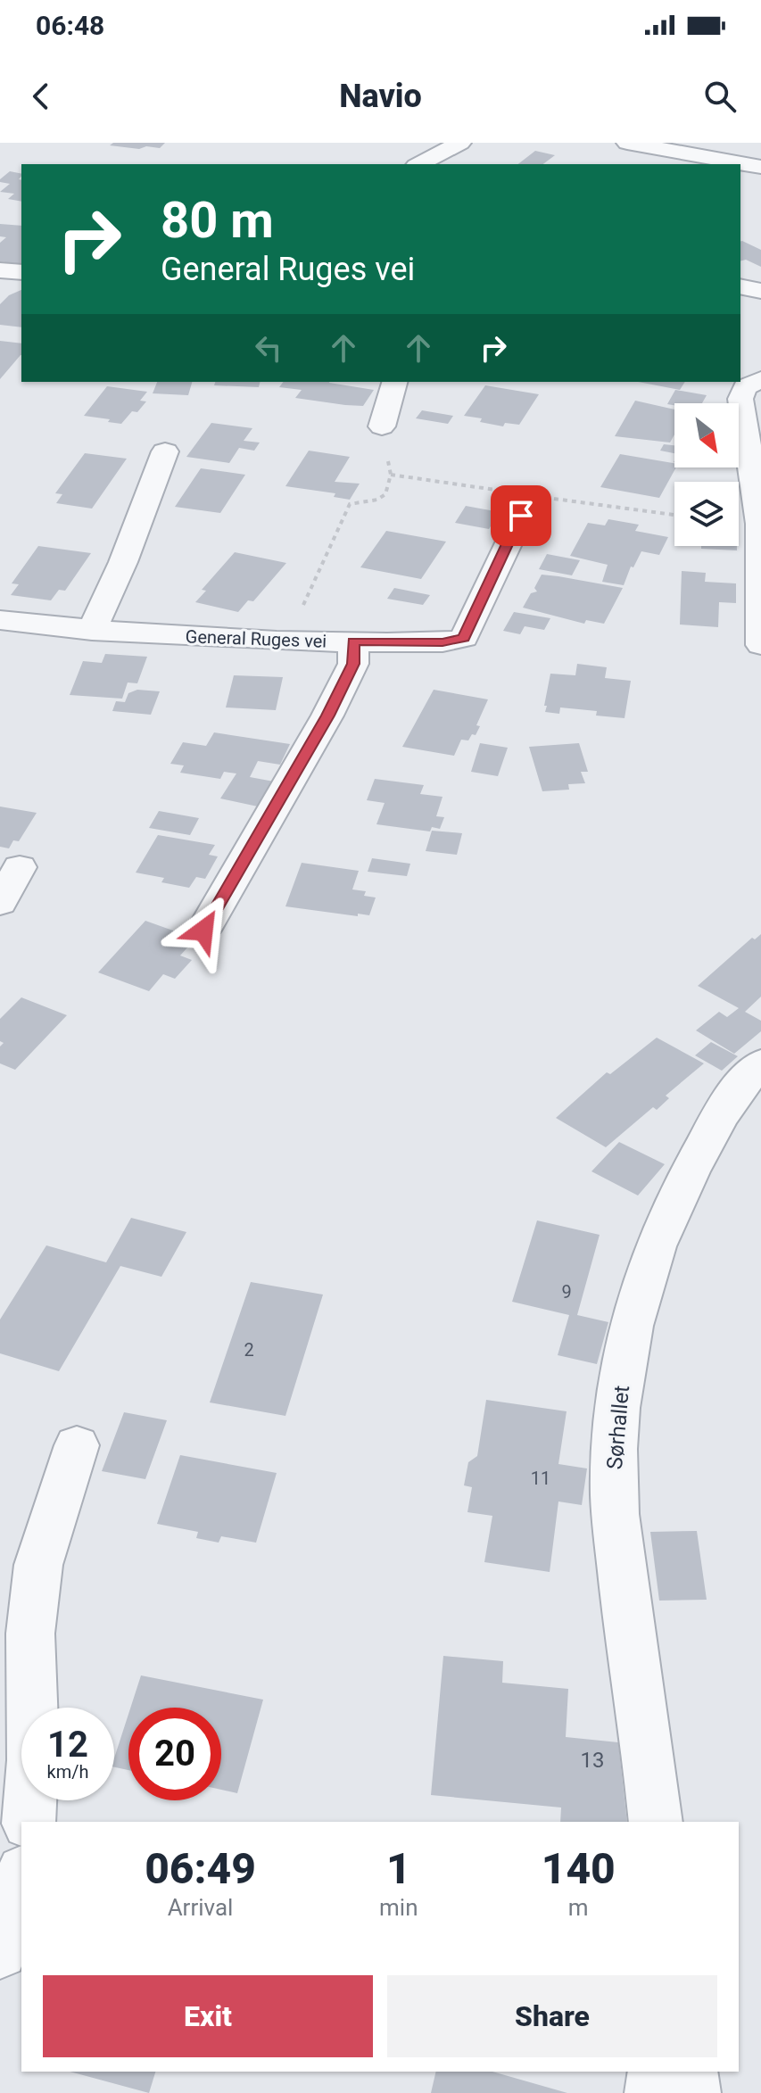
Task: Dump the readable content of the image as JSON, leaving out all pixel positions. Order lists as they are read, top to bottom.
{
  "streets": {
    "street": ["General Ruges vei", "Sørhallet"]
  },
  "house_numbers": [
    "9",
    "2",
    "11",
    "13"
  ],
  "north": "bottom right",
  "page": {
    "status": "06:48",
    "header": "Navio",
    "turn": ["80 m", "General Ruges vei"],
    "speed": "12 km/h",
    "limit": "20",
    "eta": [
      "06:49",
      "Arrival",
      "1",
      "min",
      "140",
      "m"
    ],
    "buttons": ["Exit", "Share"]
  }
}
